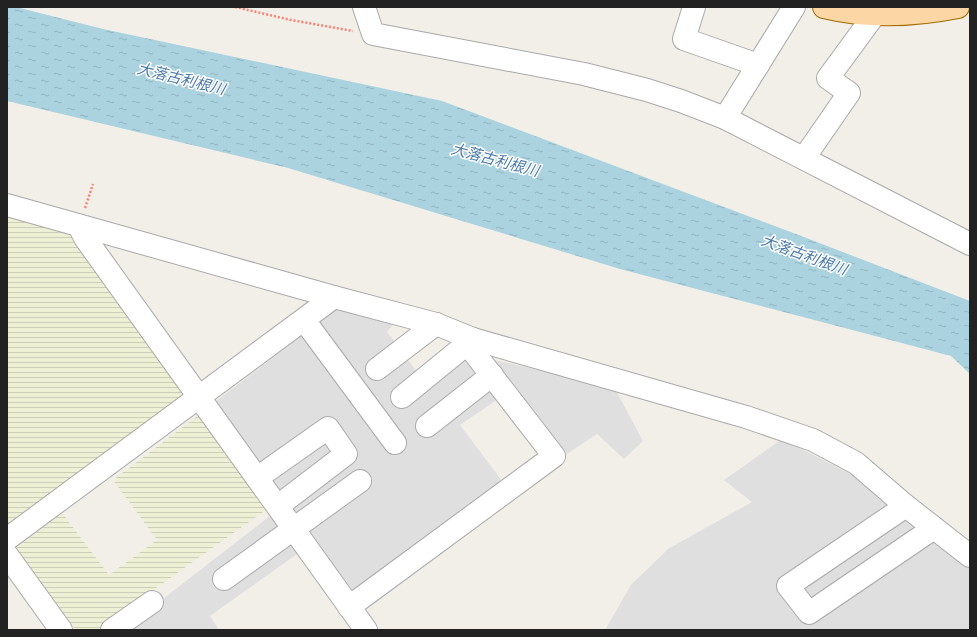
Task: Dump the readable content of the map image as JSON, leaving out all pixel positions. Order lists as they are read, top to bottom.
{
  "water": ["大落古利根川"]
}
